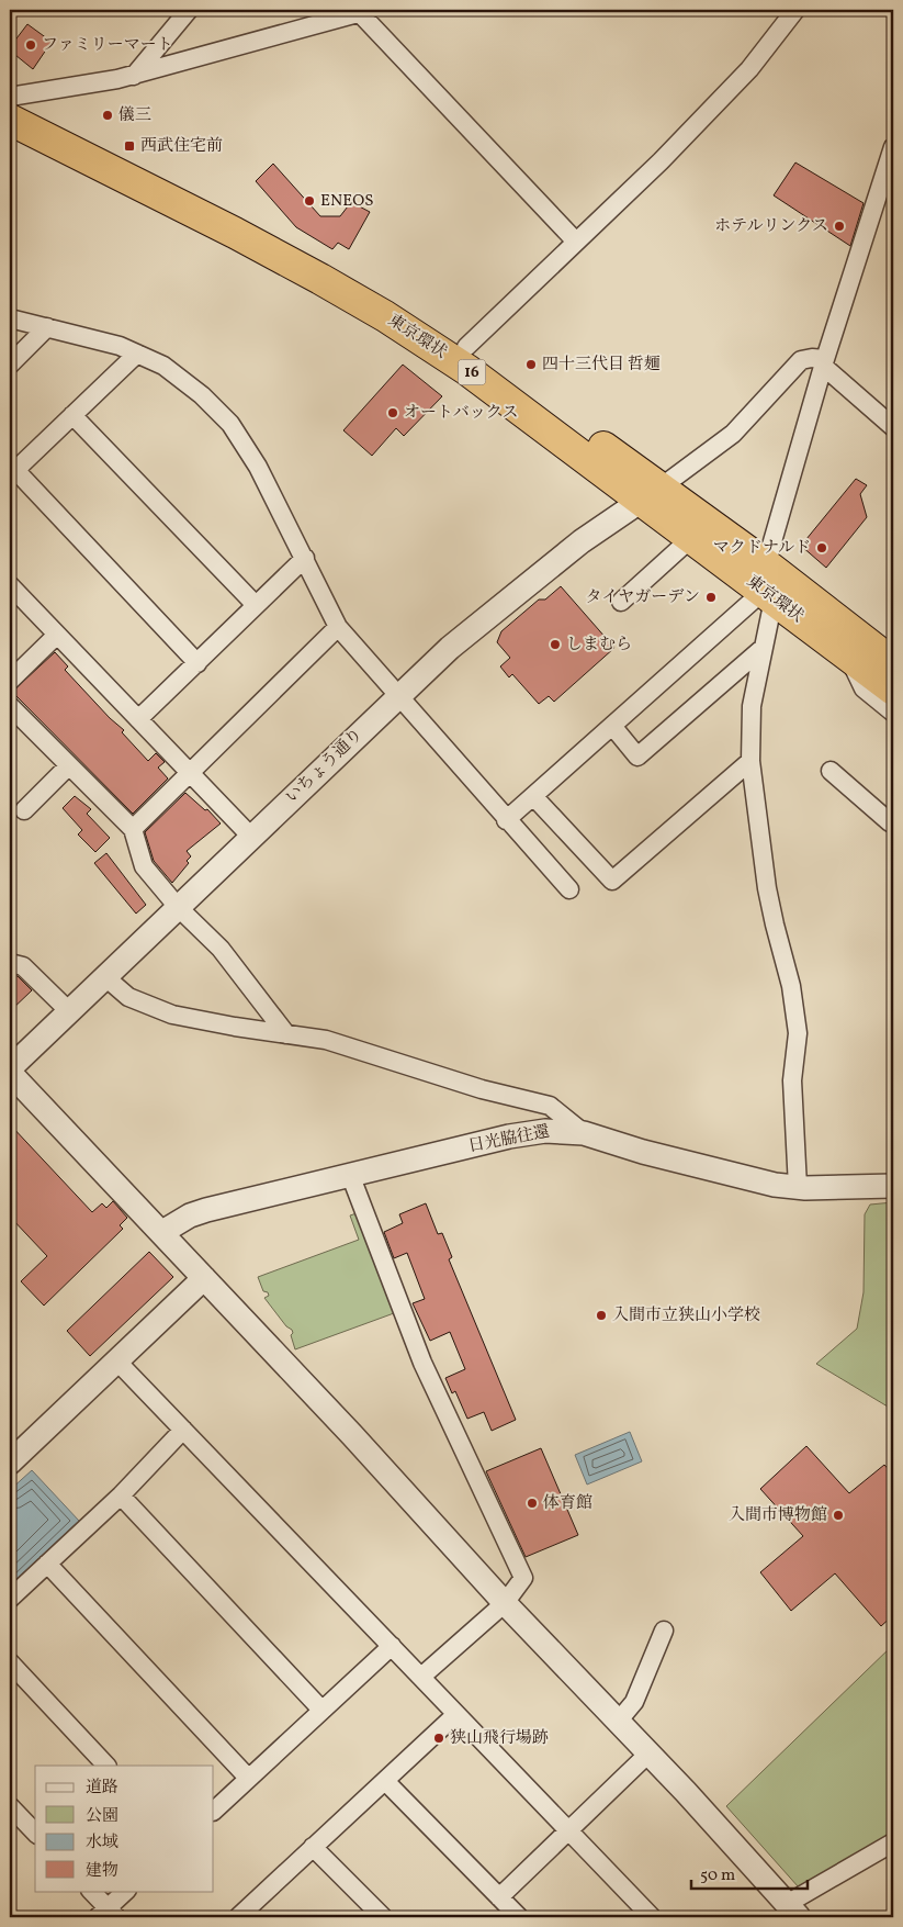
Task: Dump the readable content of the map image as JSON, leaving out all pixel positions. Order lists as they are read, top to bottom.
{
  "streets": {
    "highway": ["東京環状", "16"],
    "street": ["いちょう通り", "日光脇往還"]
  },
  "crossings": [
    ["東京環状", "いちょう通り"]
  ],
  "places": {
    "other": [
      "ファミリーマート",
      "儀三",
      "ENEOS",
      "ホテルリンクス",
      "四十三代目 哲麺",
      "オートバックス",
      "マクドナルド",
      "タイヤガーデン",
      "しまむら",
      "入間市立狭山小学校",
      "体育館",
      "入間市博物館",
      "狭山飛行場跡"
    ],
    "transit": ["西武住宅前"]
  },
  "legend": [
    "道路",
    "公園",
    "水域",
    "建物"
  ],
  "scale_bar": "50 m"
}
